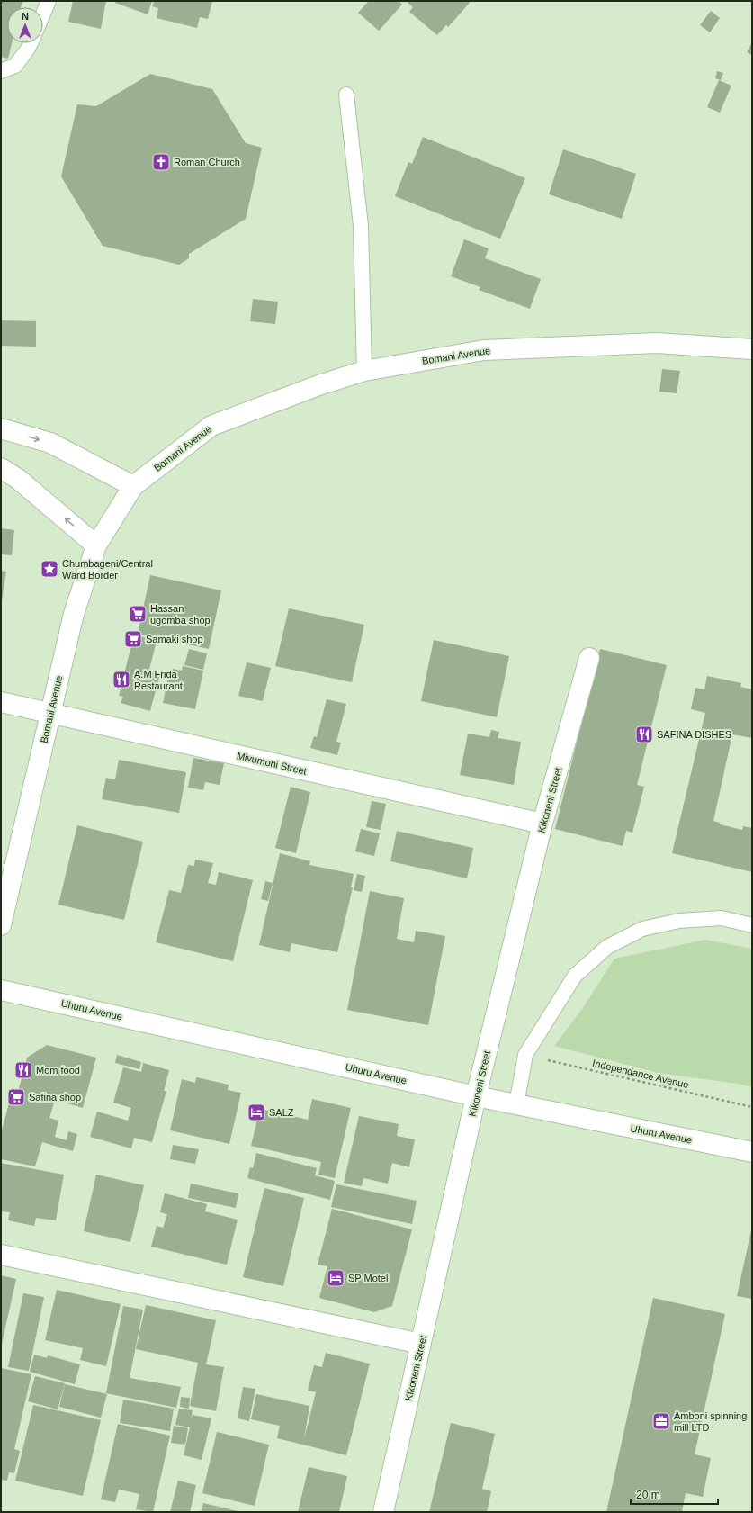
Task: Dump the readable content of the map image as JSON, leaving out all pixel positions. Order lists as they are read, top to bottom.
{
  "streets": {
    "street": [
      "Bomani Avenue",
      "Mivumoni Street",
      "Kikoneni Street",
      "Uhuru Avenue"
    ],
    "path": ["Independance Avenue"]
  },
  "crossings": [
    ["Bomani Avenue", "Mivumoni Street"],
    ["Mivumoni Street", "Kikoneni Street"],
    ["Kikoneni Street", "Uhuru Avenue"]
  ],
  "places": {
    "church": ["Roman Church"],
    "place": ["Chumbageni/Central Ward Border"],
    "supermarket": ["Hassan ugomba shop", "Samaki shop", "Safina shop"],
    "restaurant": ["A.M Frida Restaurant", "SAFINA DISHES", "Mom food"],
    "hotel": ["SALZ", "SP Motel"],
    "office": ["Amboni spinning mill LTD"]
  },
  "scale_bar": "20 m",
  "north": "top"
}
